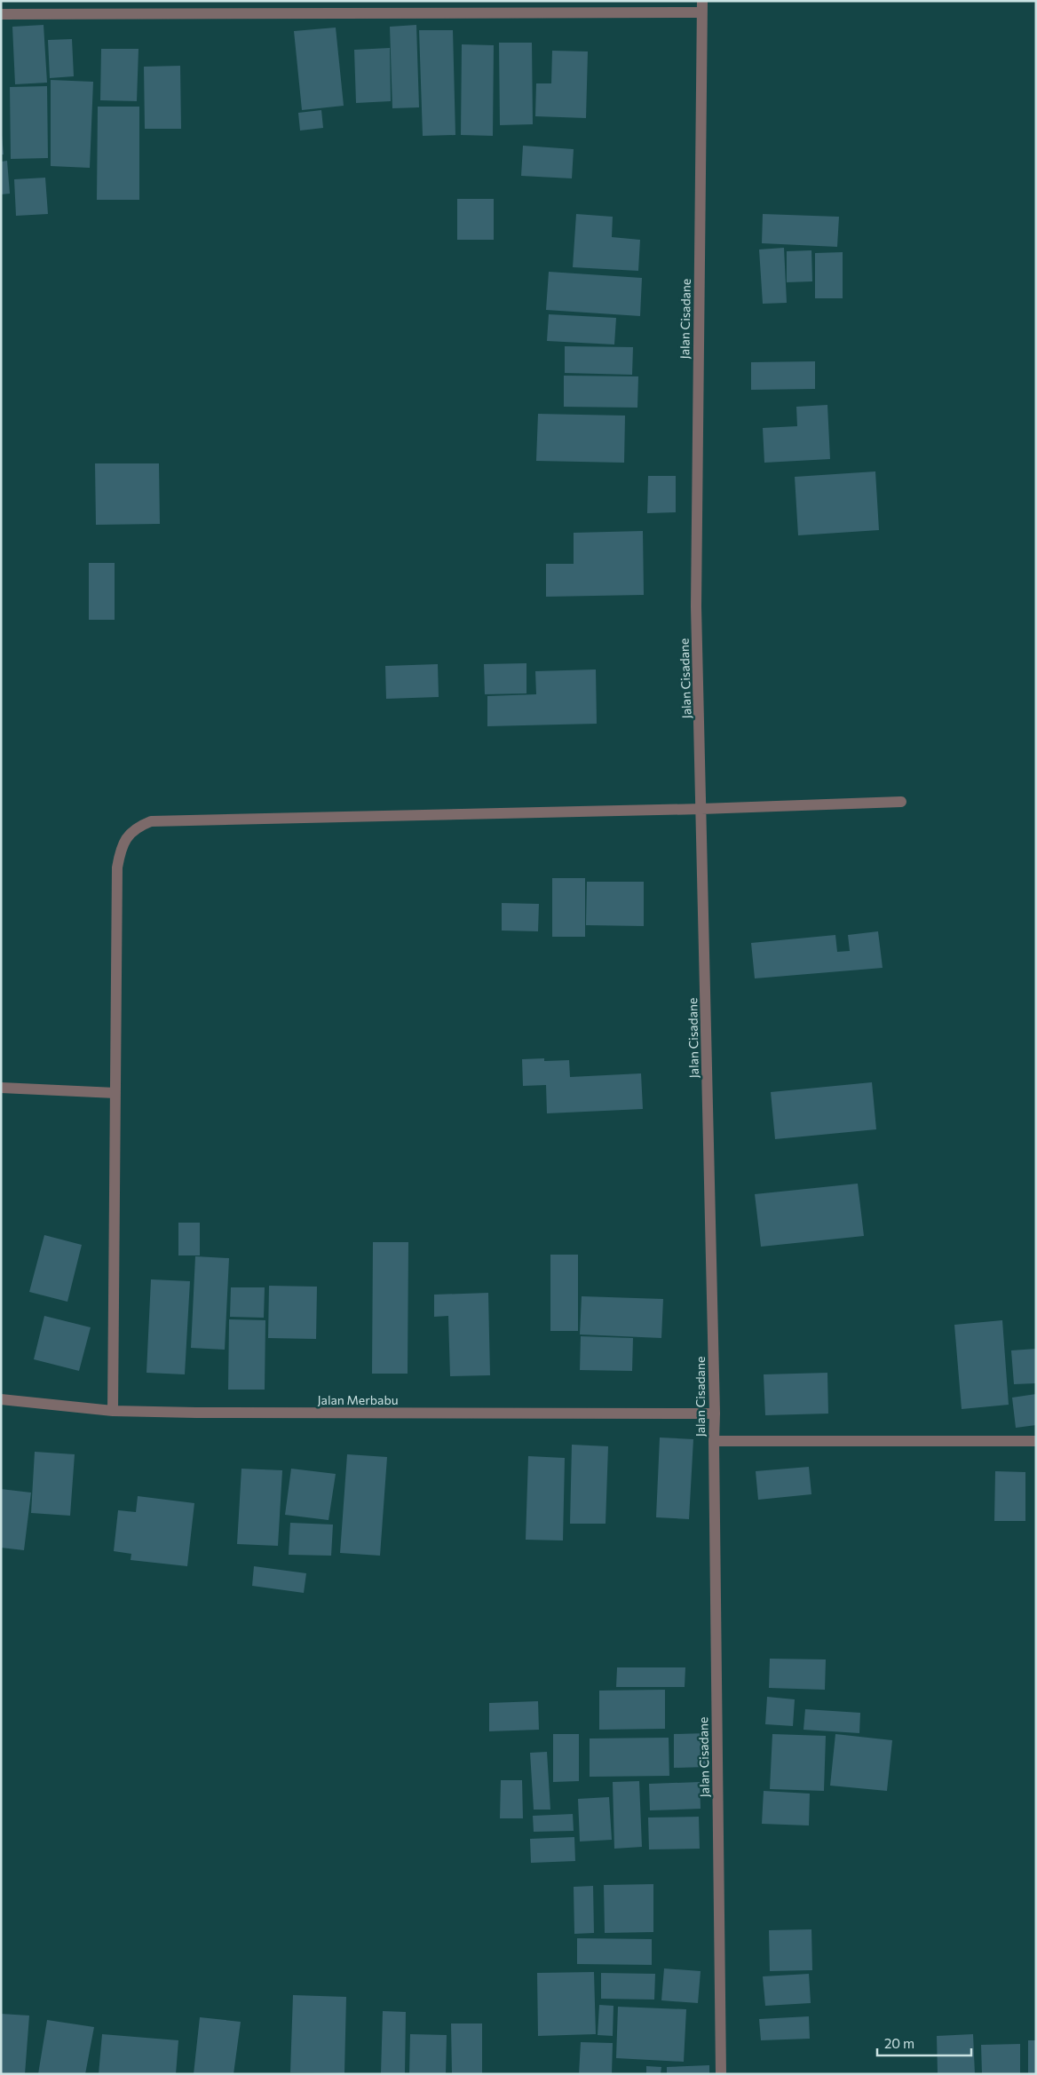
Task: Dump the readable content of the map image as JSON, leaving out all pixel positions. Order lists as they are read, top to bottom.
{
  "streets": {
    "street": ["Jalan Cisadane", "Jalan Merbabu"]
  },
  "crossings": [
    ["Jalan Cisadane", "Jalan Merbabu"]
  ],
  "scale_bar": "20 m"
}
